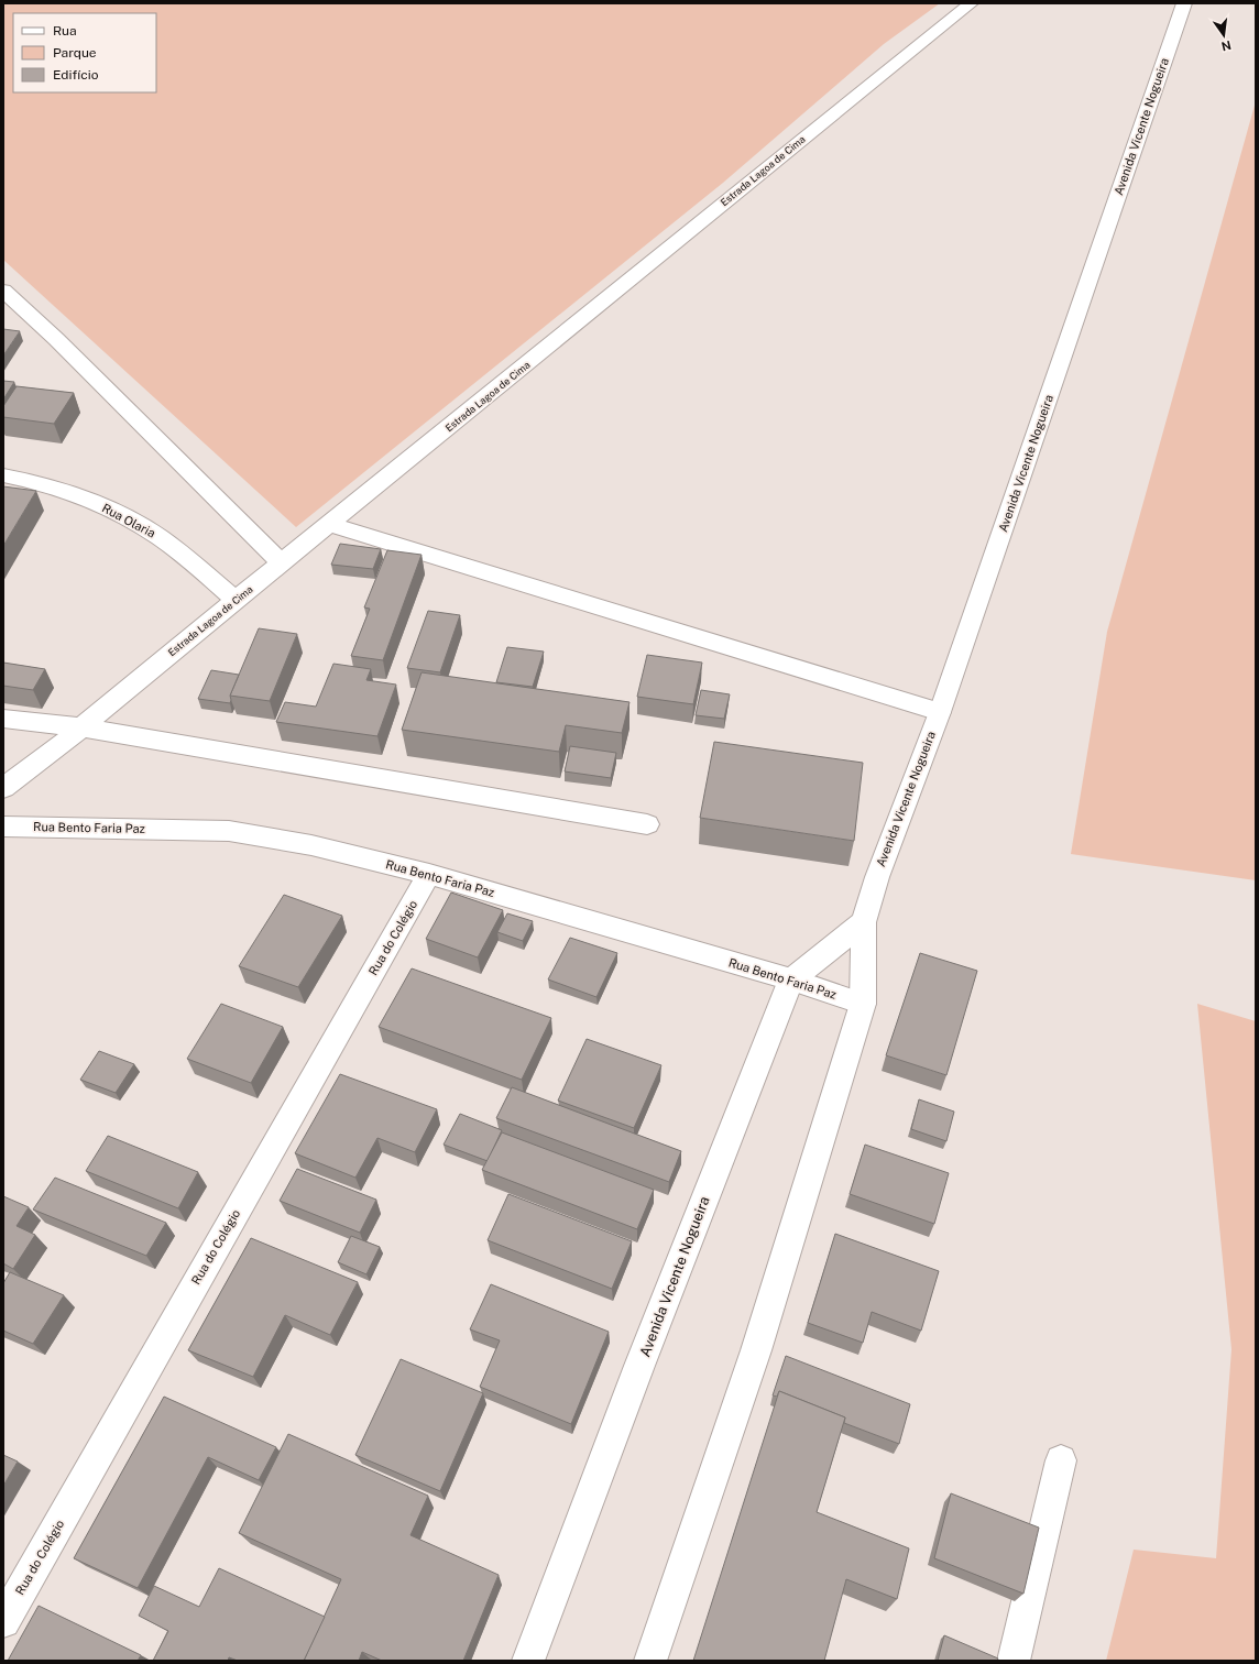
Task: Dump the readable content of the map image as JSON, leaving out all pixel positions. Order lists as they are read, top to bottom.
{
  "streets": {
    "street": [
      "Avenida Vicente Nogueira",
      "Estrada Lagoa de Cima",
      "Rua Olaria",
      "Rua Bento Faria Paz",
      "Rua do Colégio"
    ]
  },
  "crossings": [
    ["Avenida Vicente Nogueira", "Rua Bento Faria Paz"],
    ["Estrada Lagoa de Cima", "Rua Olaria"],
    ["Rua Bento Faria Paz", "Rua do Colégio"]
  ],
  "legend": ["Rua", "Parque", "Edifício"],
  "north": "bottom"
}
